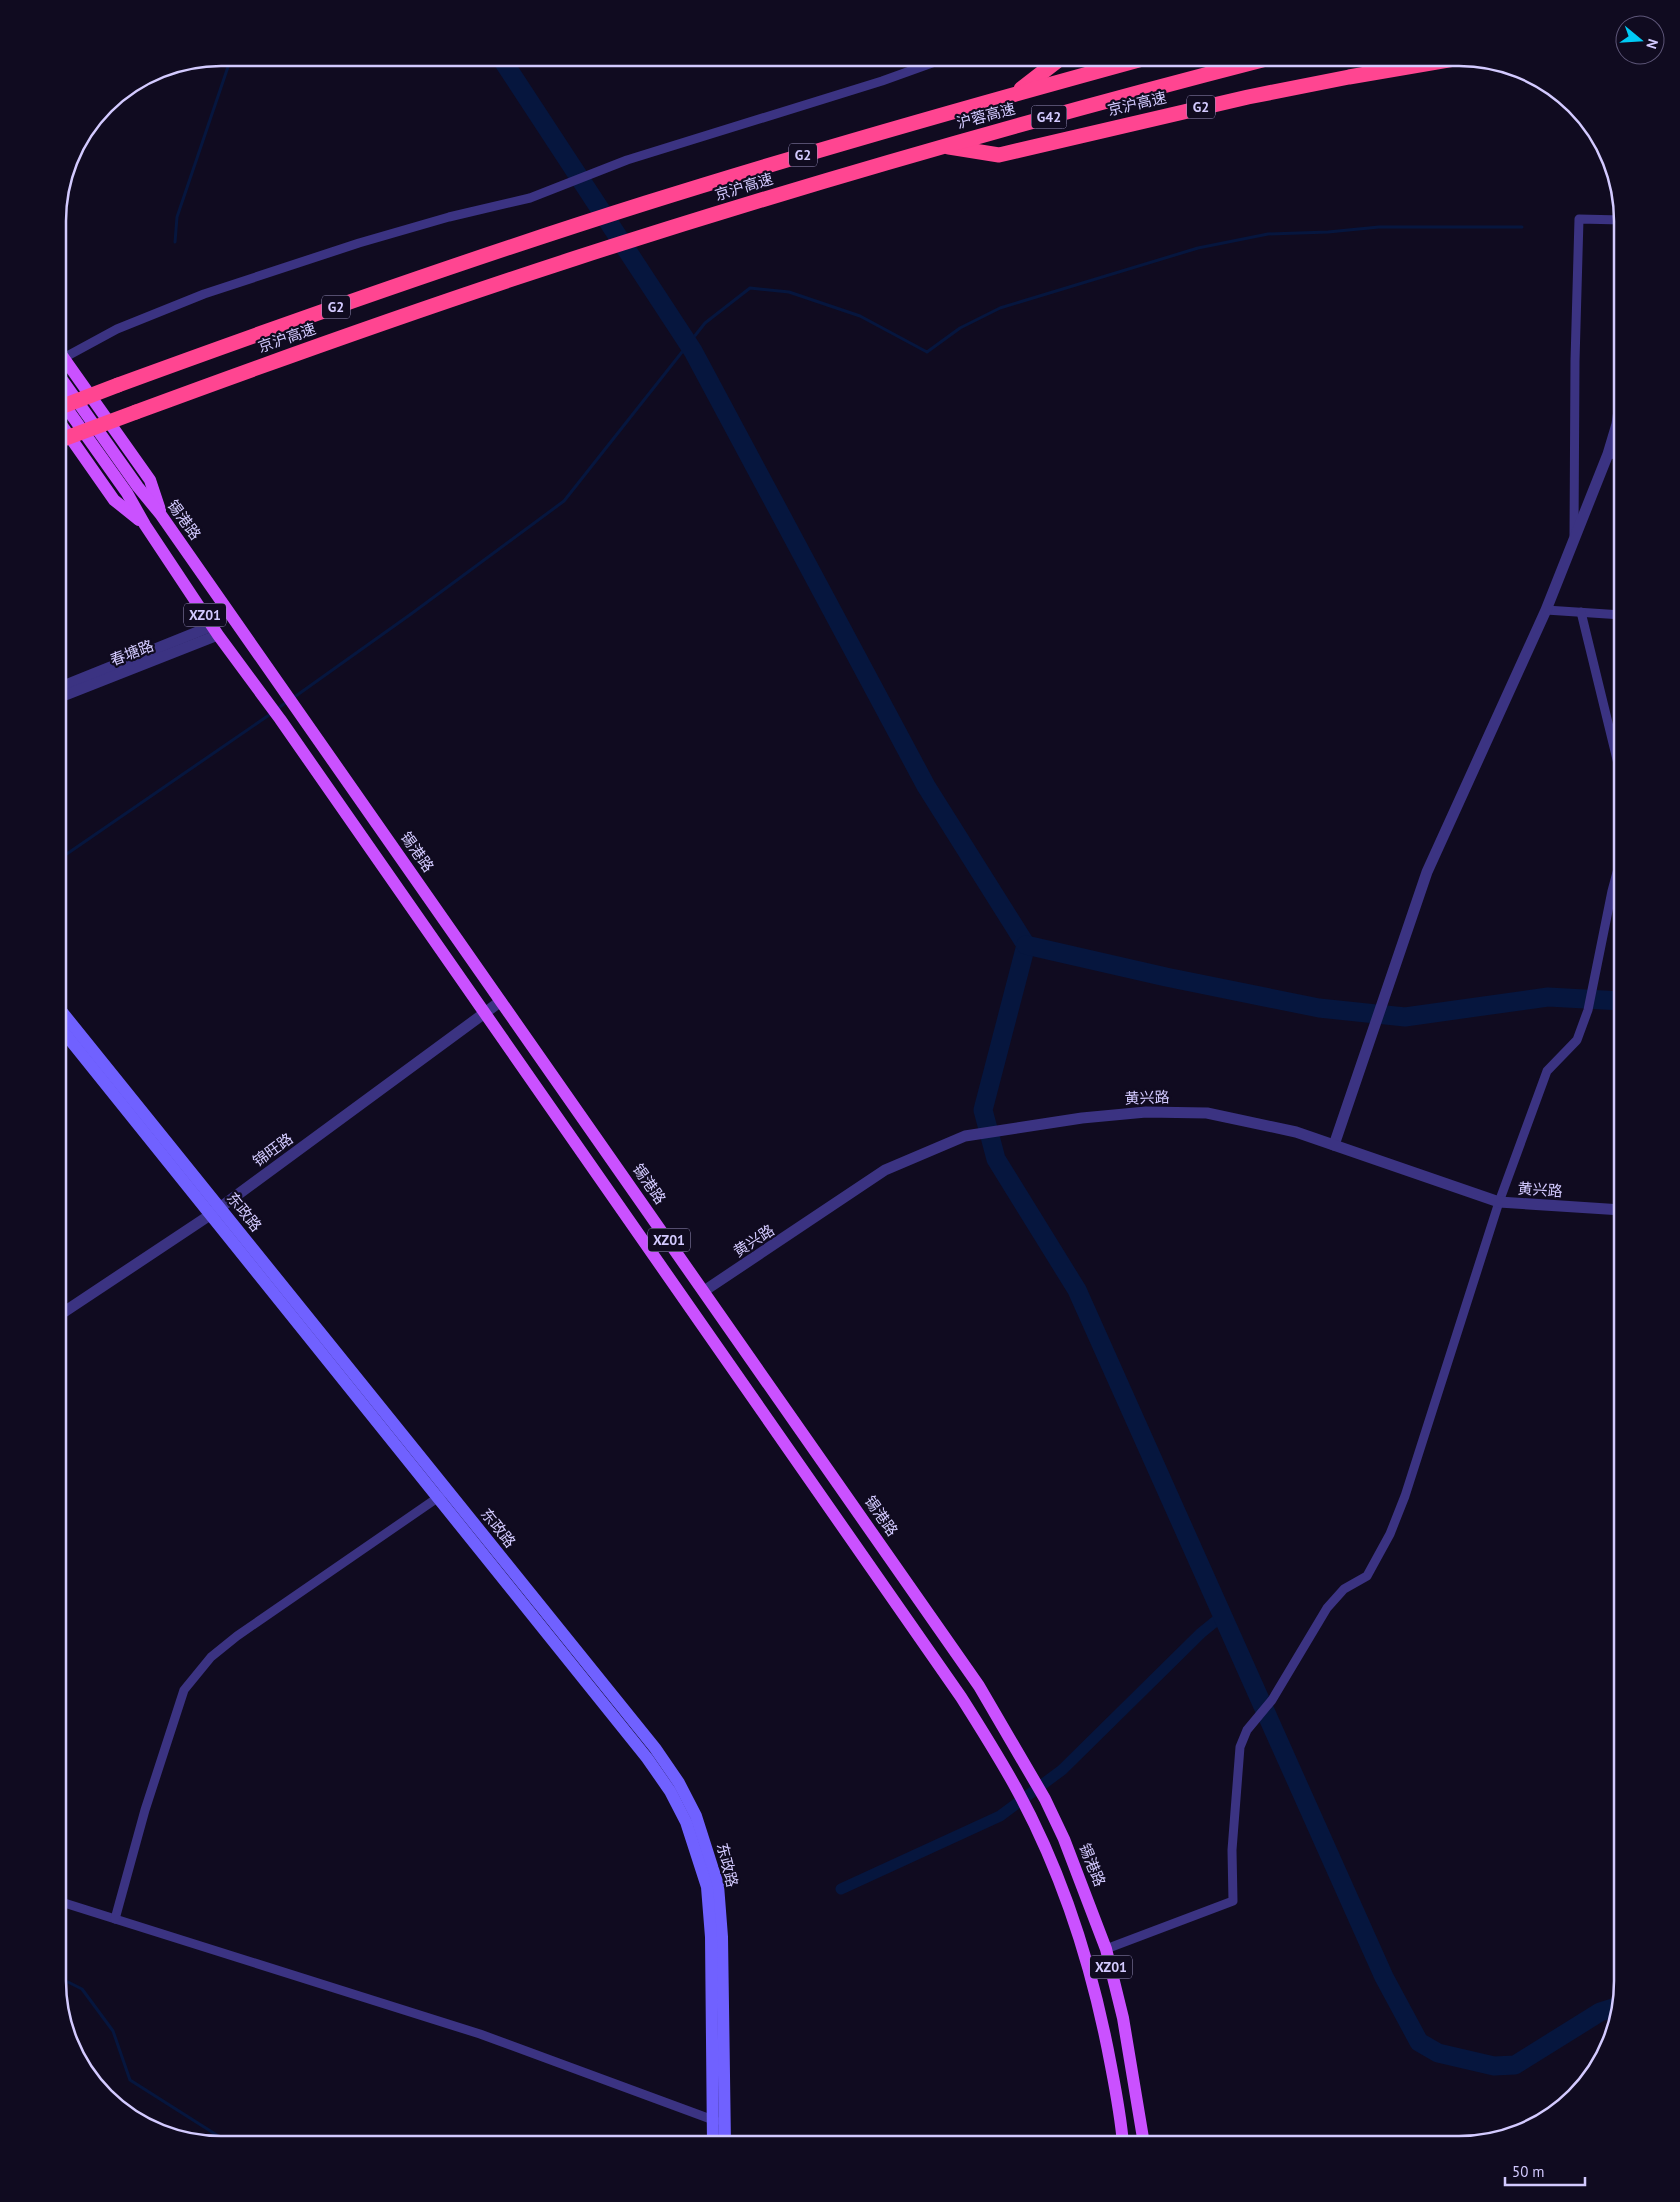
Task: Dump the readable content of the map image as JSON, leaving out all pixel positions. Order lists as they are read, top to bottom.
{
  "streets": {
    "highway": [
      "京沪高速",
      "G2",
      "沪蓉高速",
      "G42"
    ],
    "main road": ["锡港路", "XZ01", "东政路"],
    "street": ["春塘路", "黄兴路", "锦旺路"]
  },
  "crossings": [
    ["京沪高速", "沪蓉高速"],
    ["锡港路", "黄兴路"],
    ["锡港路", "锦旺路"],
    ["XZ01", "春塘路"],
    ["XZ01", "锦旺路"],
    ["锦旺路", "东政路"]
  ],
  "scale_bar": "50 m",
  "north": "right"
}
